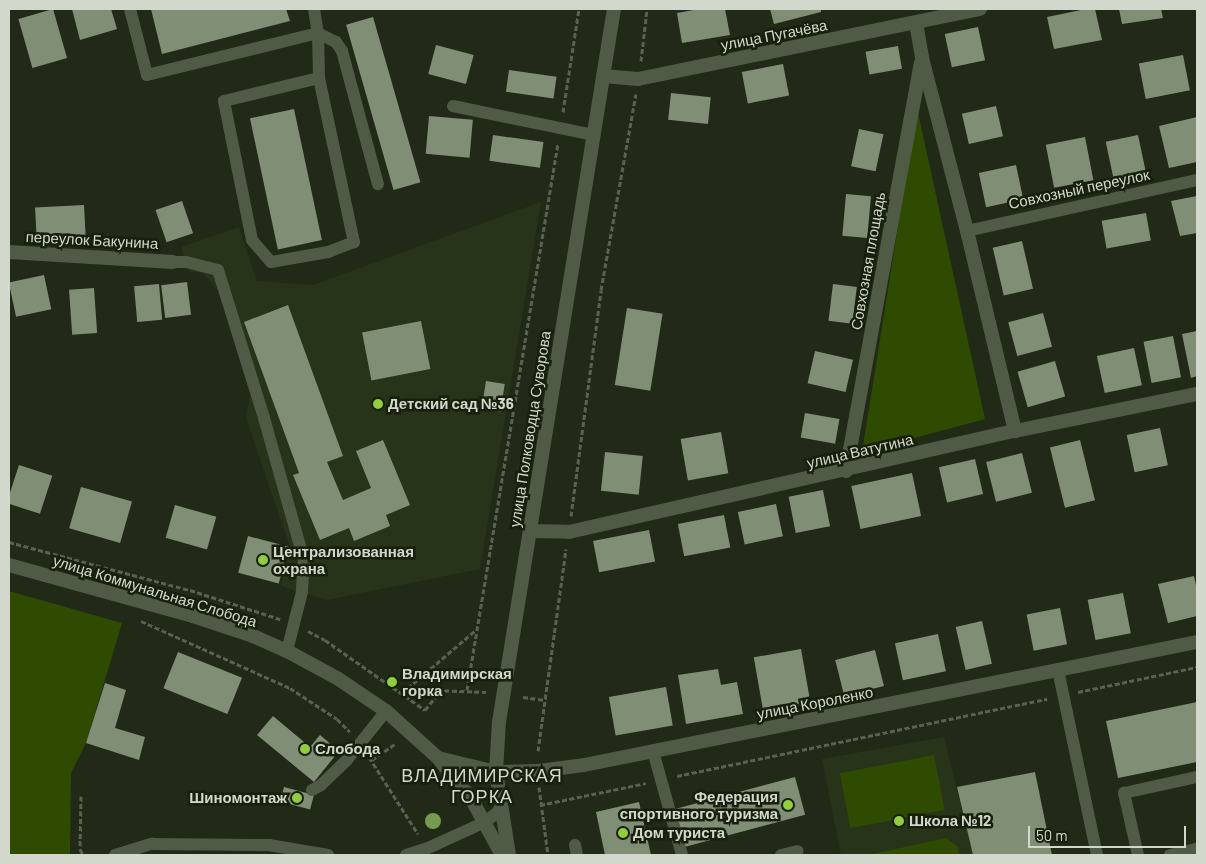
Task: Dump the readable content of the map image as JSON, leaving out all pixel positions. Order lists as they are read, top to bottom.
{
  "streets": {
    "street": [
      "улица Пугачёва",
      "переулок Бакунина",
      "Совхозная площадь",
      "улица Полководца Суворова",
      "улица Ватутина",
      "улица Коммунальная Слобода",
      "улица Короленко"
    ],
    "lane": ["Совхозный переулок"]
  },
  "crossings": [
    ["улица Пугачёва", "Совхозная площадь"],
    ["улица Пугачёва", "улица Полководца Суворова"],
    ["Совхозный переулок", "Совхозная площадь"],
    ["Совхозная площадь", "улица Ватутина"],
    ["улица Полководца Суворова", "улица Ватутина"],
    ["улица Полководца Суворова", "улица Короленко"],
    ["улица Коммунальная Слобода", "улица Короленко"]
  ],
  "districts": ["ВЛАДИМИРСКАЯ ГОРКА"],
  "places": [
    "Детский сад №36",
    "Централизованная охрана",
    "Владимирская горка",
    "Слобода",
    "Шиномонтаж",
    "Федерация спортивного туризма",
    "Школа №12",
    "Дом туриста"
  ],
  "scale_bar": "50 m"
}
